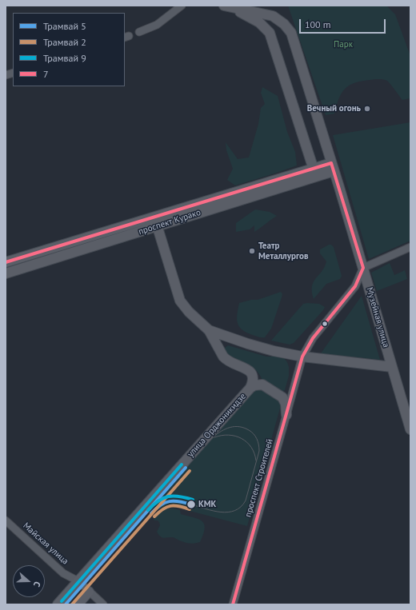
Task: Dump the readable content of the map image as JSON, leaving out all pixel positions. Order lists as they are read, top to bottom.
{
  "streets": {
    "main road": ["проспект Курако", "Музейная улица", "улица Орджоникидзе"],
    "street": ["проспект Строителей", "Майская улица"]
  },
  "crossings": [
    ["проспект Курако", "Музейная улица"],
    ["Музейная улица", "проспект Строителей"],
    ["улица Орджоникидзе", "проспект Строителей"],
    ["улица Орджоникидзе", "Майская улица"]
  ],
  "parks": ["Парк"],
  "places": ["Вечный огонь", "Театр Металлургов", "КМК"],
  "lines": [
    "transit line 7",
    "tram line 9",
    "tram line 5",
    "tram line 2"
  ],
  "legend": [
    "Трамвай 5",
    "Трамвай 2",
    "Трамвай 9",
    "7"
  ],
  "scale_bar": "100 m",
  "north": "right"
}
